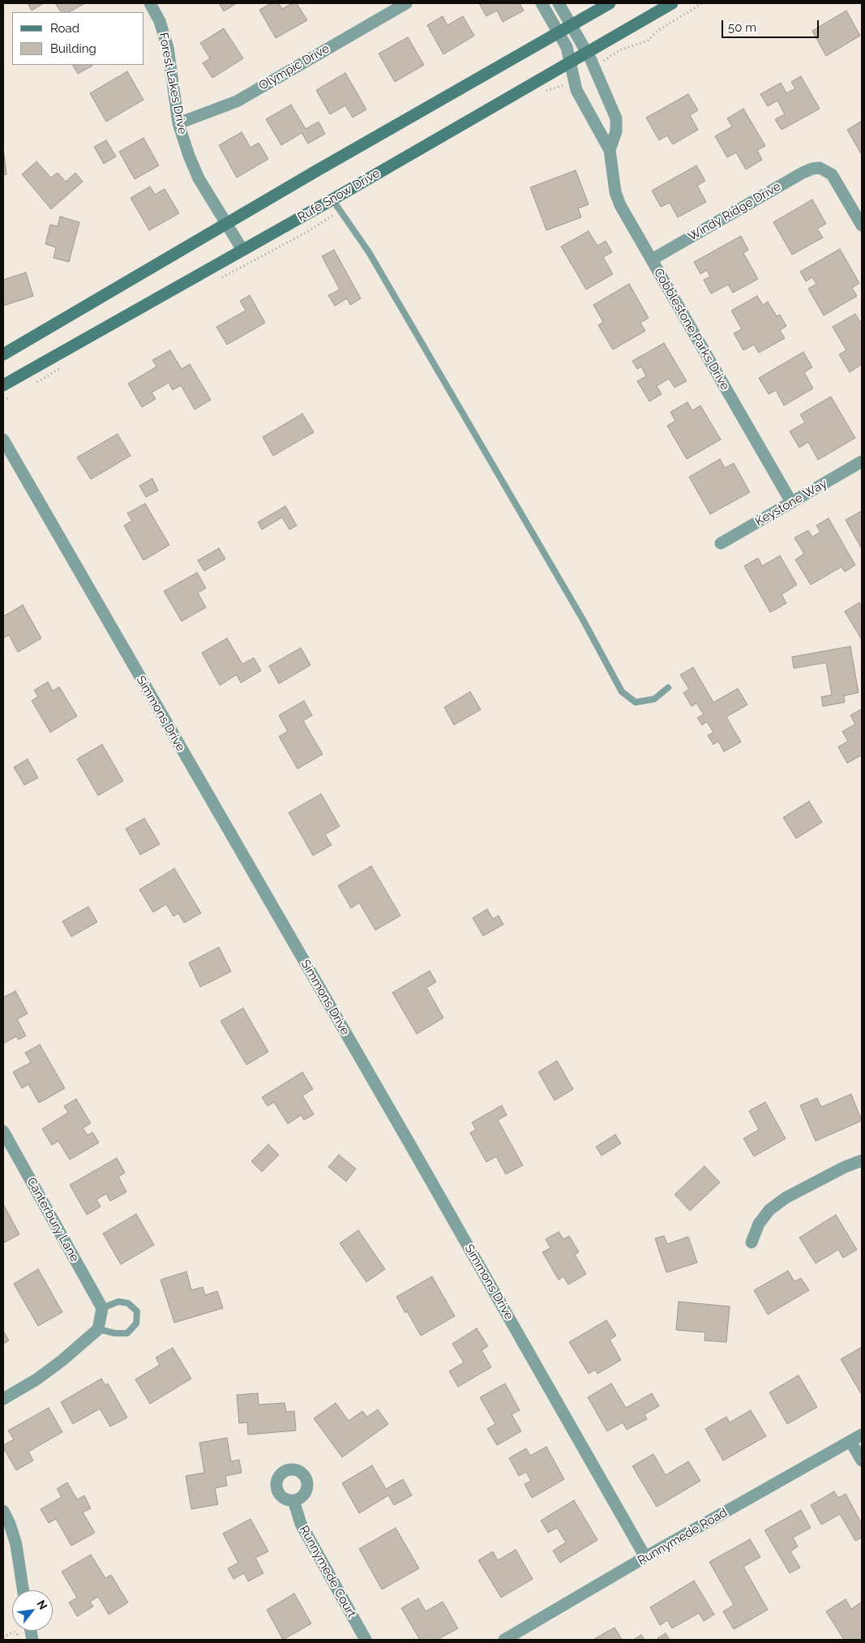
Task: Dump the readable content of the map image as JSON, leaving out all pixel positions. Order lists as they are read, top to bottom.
{
  "streets": {
    "main road": ["Rufe Snow Drive"],
    "street": [
      "Olympic Drive",
      "Forest Lakes Drive",
      "Windy Ridge Drive",
      "Cobblestone Parks Drive",
      "Keystone Way",
      "Simmons Drive",
      "Canterbury Lane",
      "Runnymede Road",
      "Runnymede Court"
    ]
  },
  "crossings": [
    ["Olympic Drive", "Forest Lakes Drive"],
    ["Forest Lakes Drive", "Rufe Snow Drive"],
    ["Rufe Snow Drive", "Cobblestone Parks Drive"],
    ["Windy Ridge Drive", "Cobblestone Parks Drive"],
    ["Cobblestone Parks Drive", "Keystone Way"],
    ["Simmons Drive", "Runnymede Road"]
  ],
  "legend": ["Road", "Building"],
  "scale_bar": "50 m",
  "north": "top right"
}
